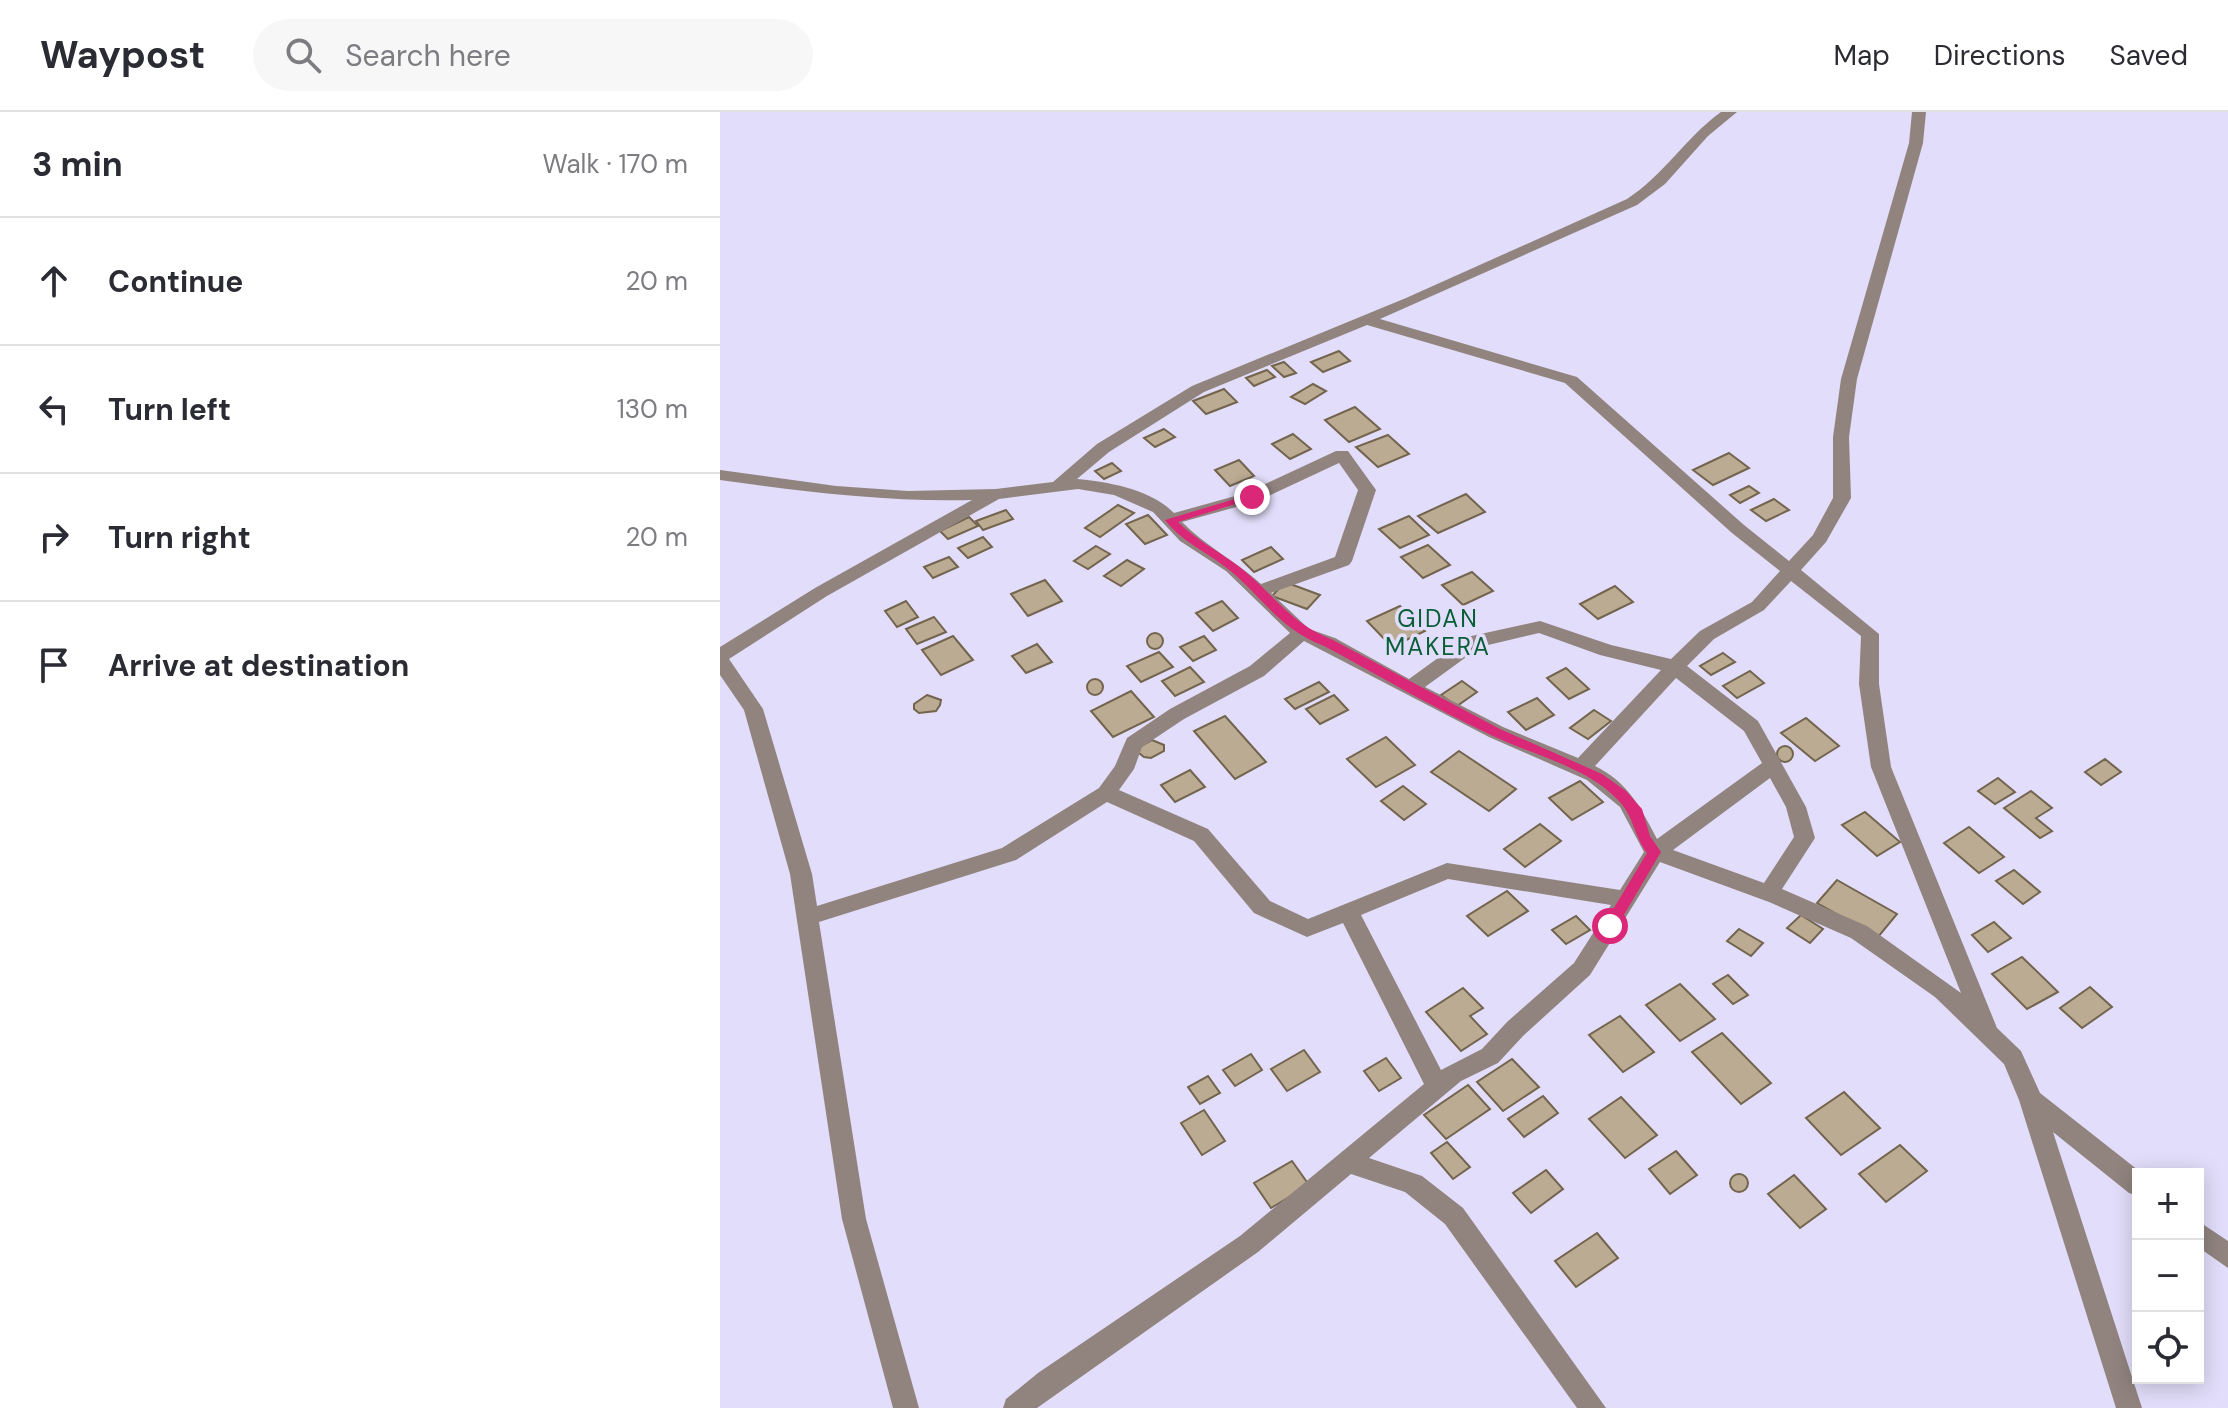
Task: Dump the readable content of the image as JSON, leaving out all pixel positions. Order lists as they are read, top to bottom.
{
  "districts": ["GIDAN MAKERA"],
  "page": {
    "header": "Waypost",
    "search": "Search here",
    "nav": ["Map", "Directions", "Saved"],
    "heading": ["3 min", "Walk · 170 m"],
    "list": [
      ["Continue", "20 m"],
      ["Turn left", "130 m"],
      ["Turn right", "20 m"],
      "Arrive at destination"
    ],
    "map_buttons": ["+", "−"]
  }
}
